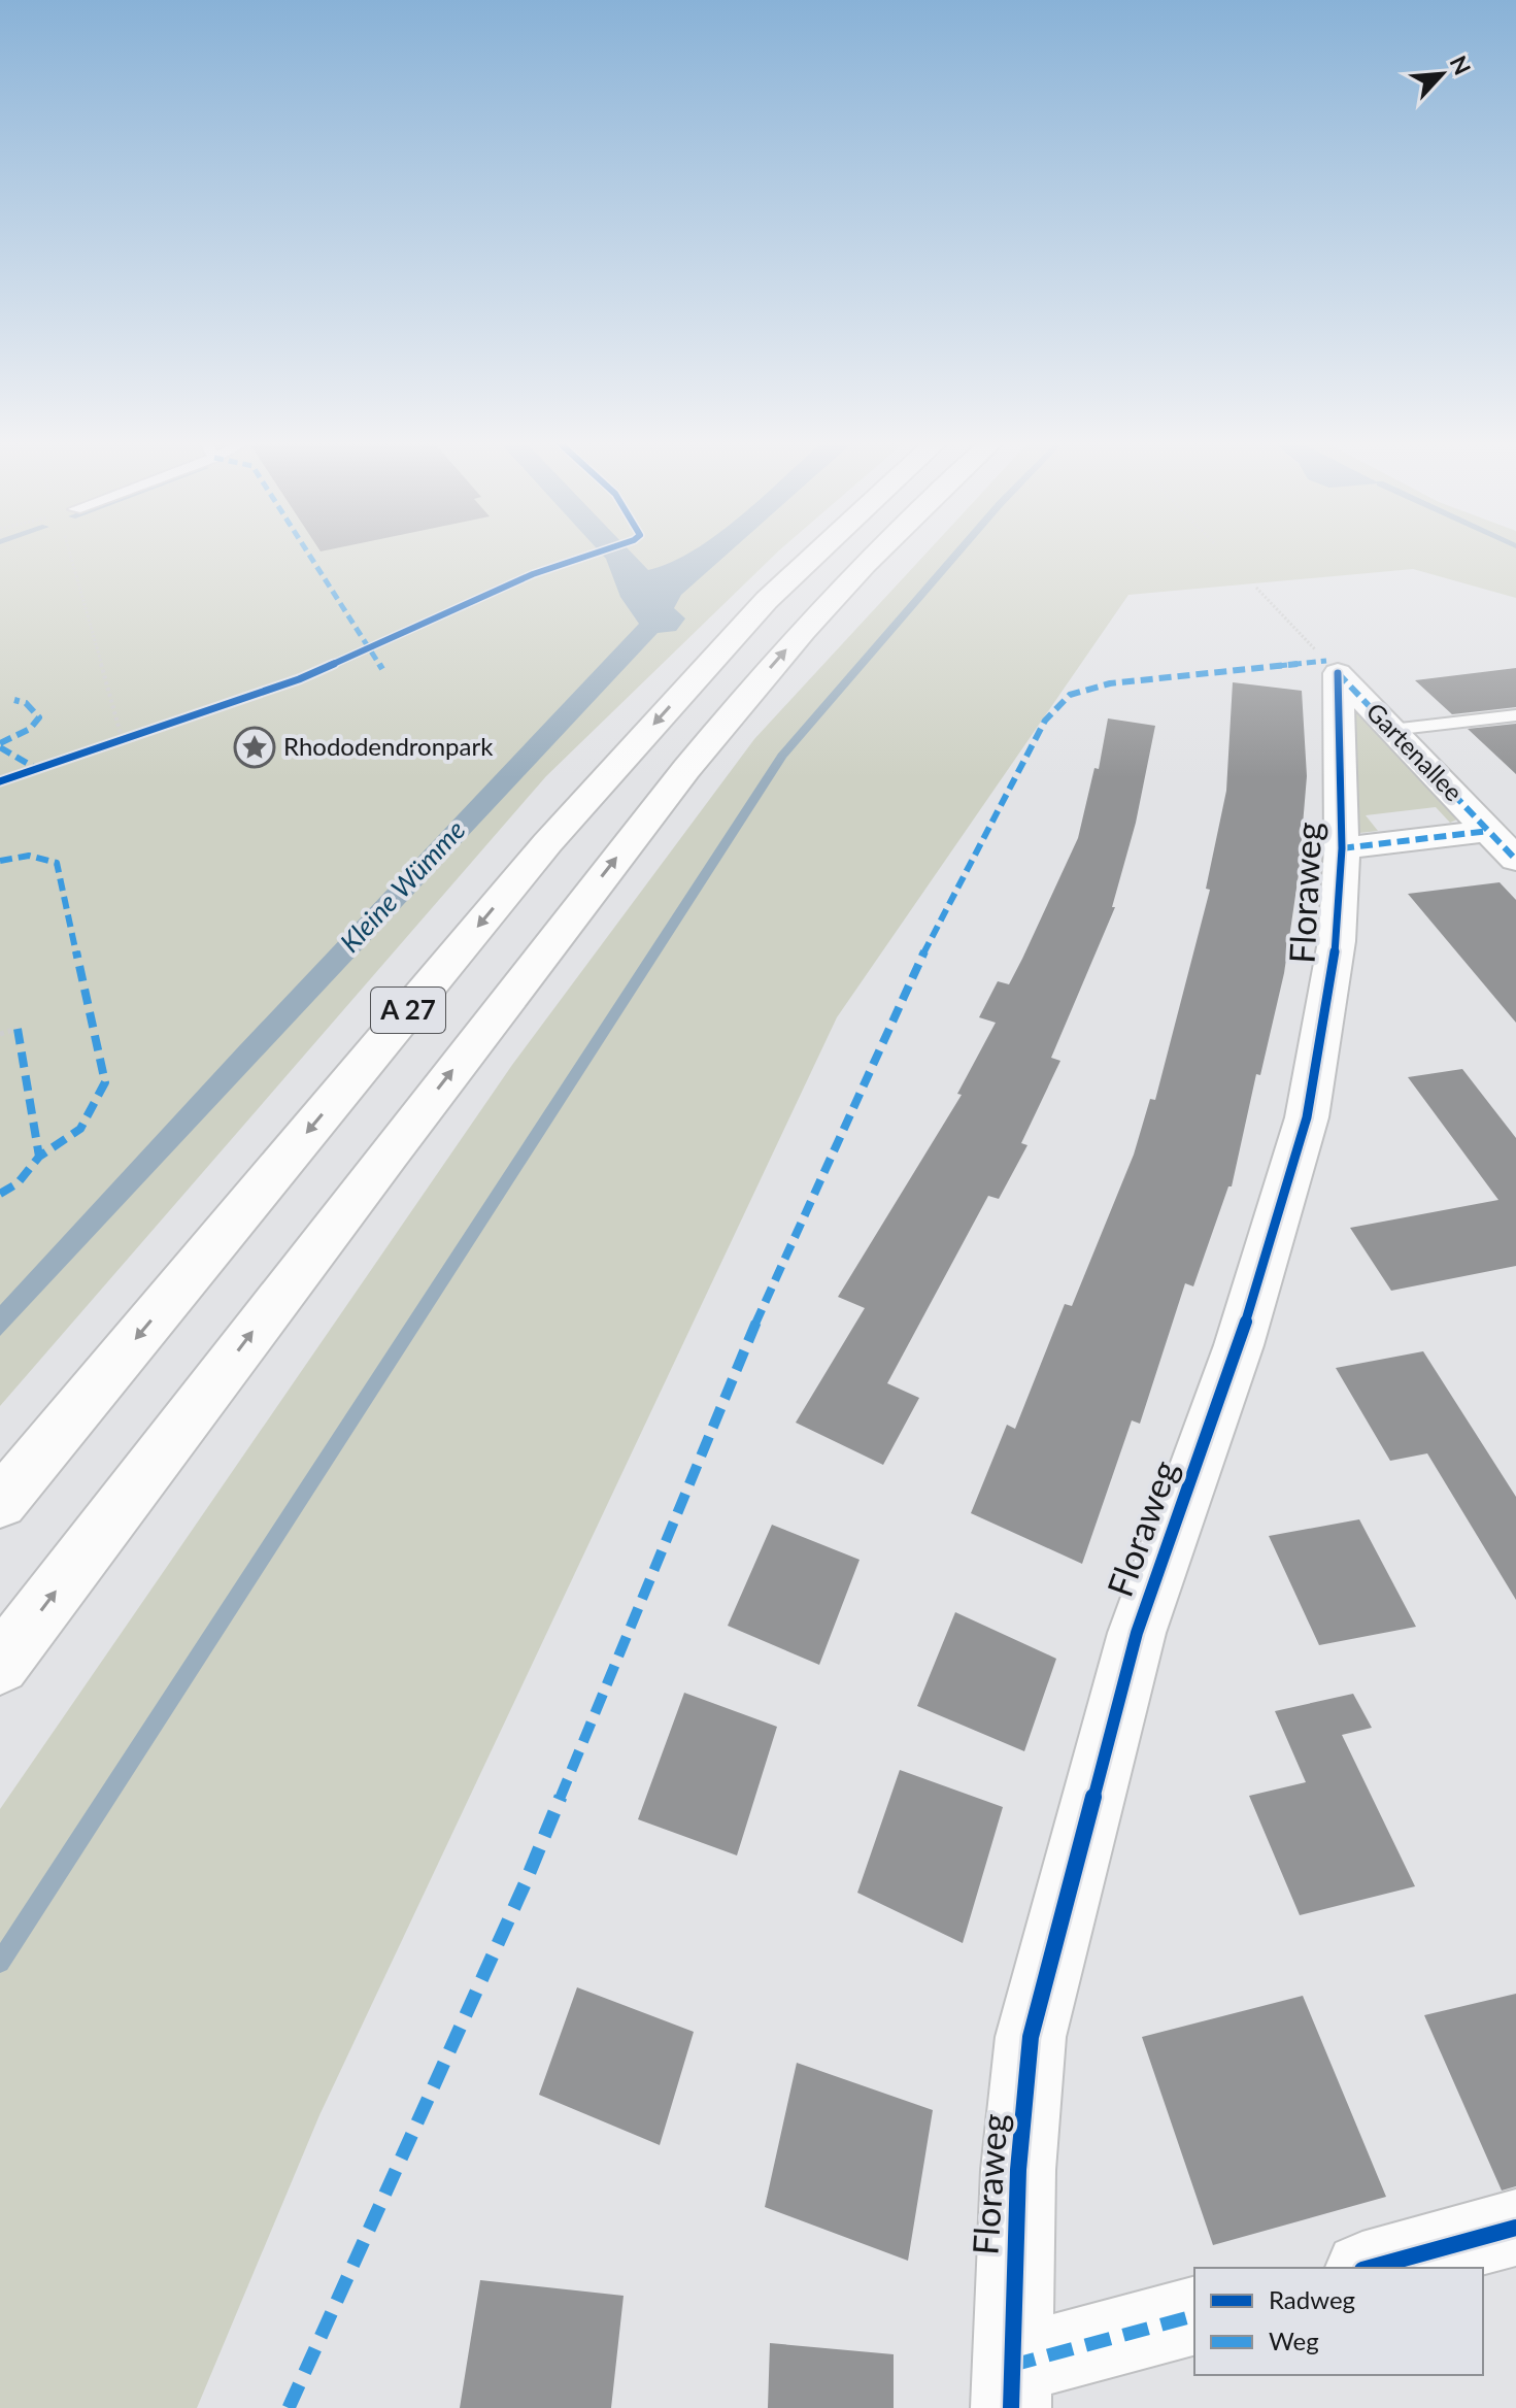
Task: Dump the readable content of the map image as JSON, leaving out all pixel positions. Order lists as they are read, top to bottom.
{
  "streets": {
    "main road": ["Gartenallee", "Floraweg", "A 27"]
  },
  "crossings": [
    ["Gartenallee", "Floraweg"]
  ],
  "water": ["Kleine Wümme"],
  "places": {
    "place": ["Rhododendronpark"]
  },
  "legend": ["Radweg", "Weg"],
  "north": "top right"
}
